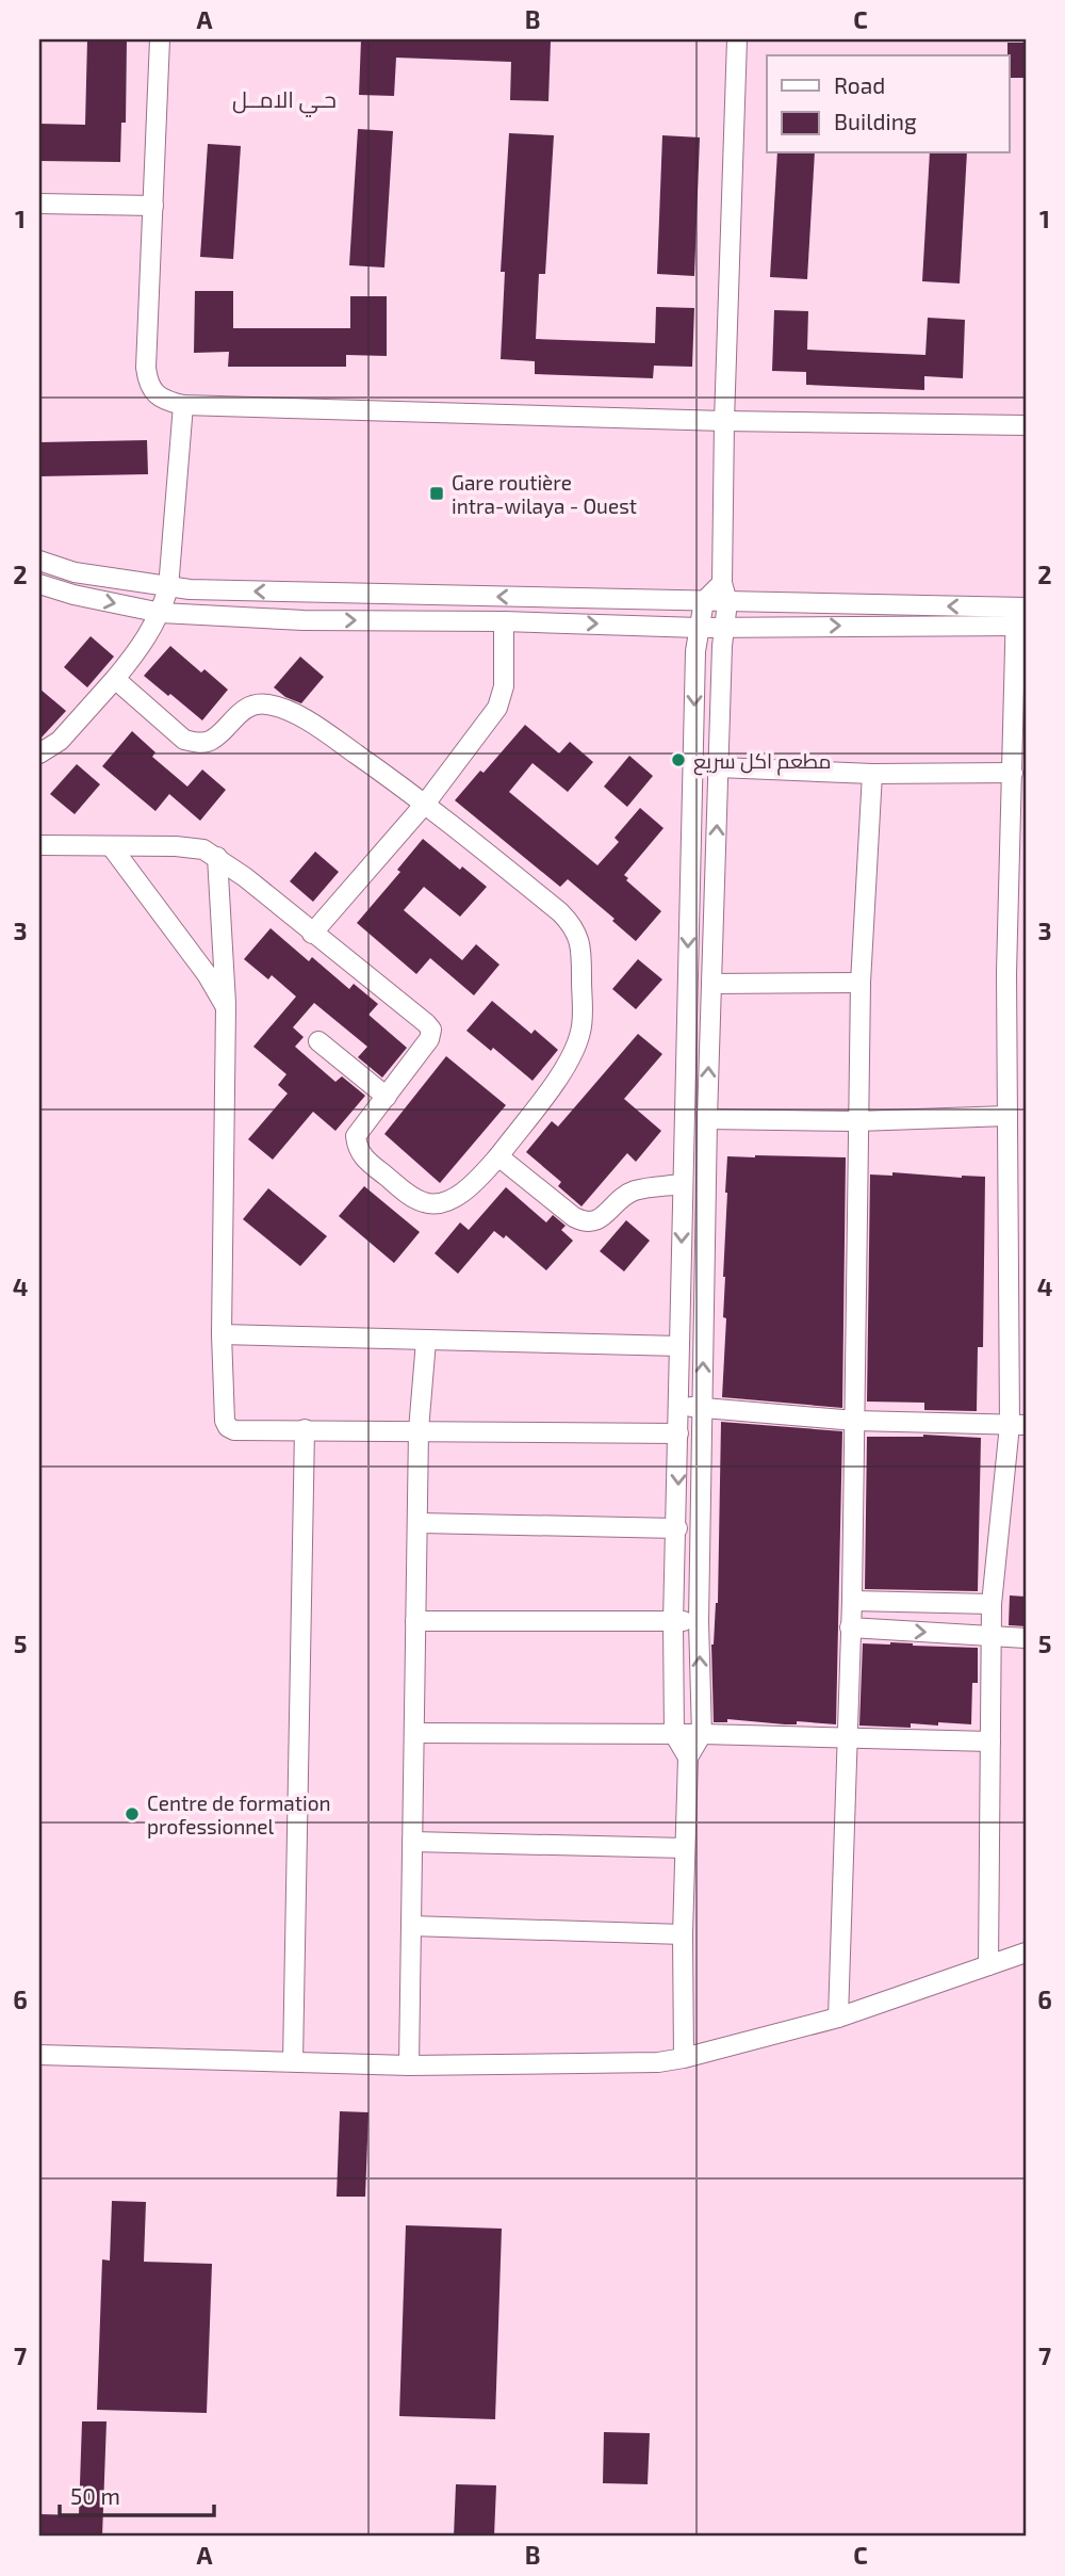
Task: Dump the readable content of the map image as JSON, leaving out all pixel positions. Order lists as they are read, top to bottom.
{
  "districts": ["حـي الامــل"],
  "places": {
    "transit": ["Gare routière intra-wilaya - Ouest"],
    "other": ["مطعم اكل سريع", "Centre de formation professionnel"]
  },
  "legend": ["Road", "Building"],
  "scale_bar": "50 m",
  "grid": {
    "columns": ["A", "B", "C"],
    "rows": [
      "1",
      "2",
      "3",
      "4",
      "5",
      "6",
      "7"
    ]
  }
}
